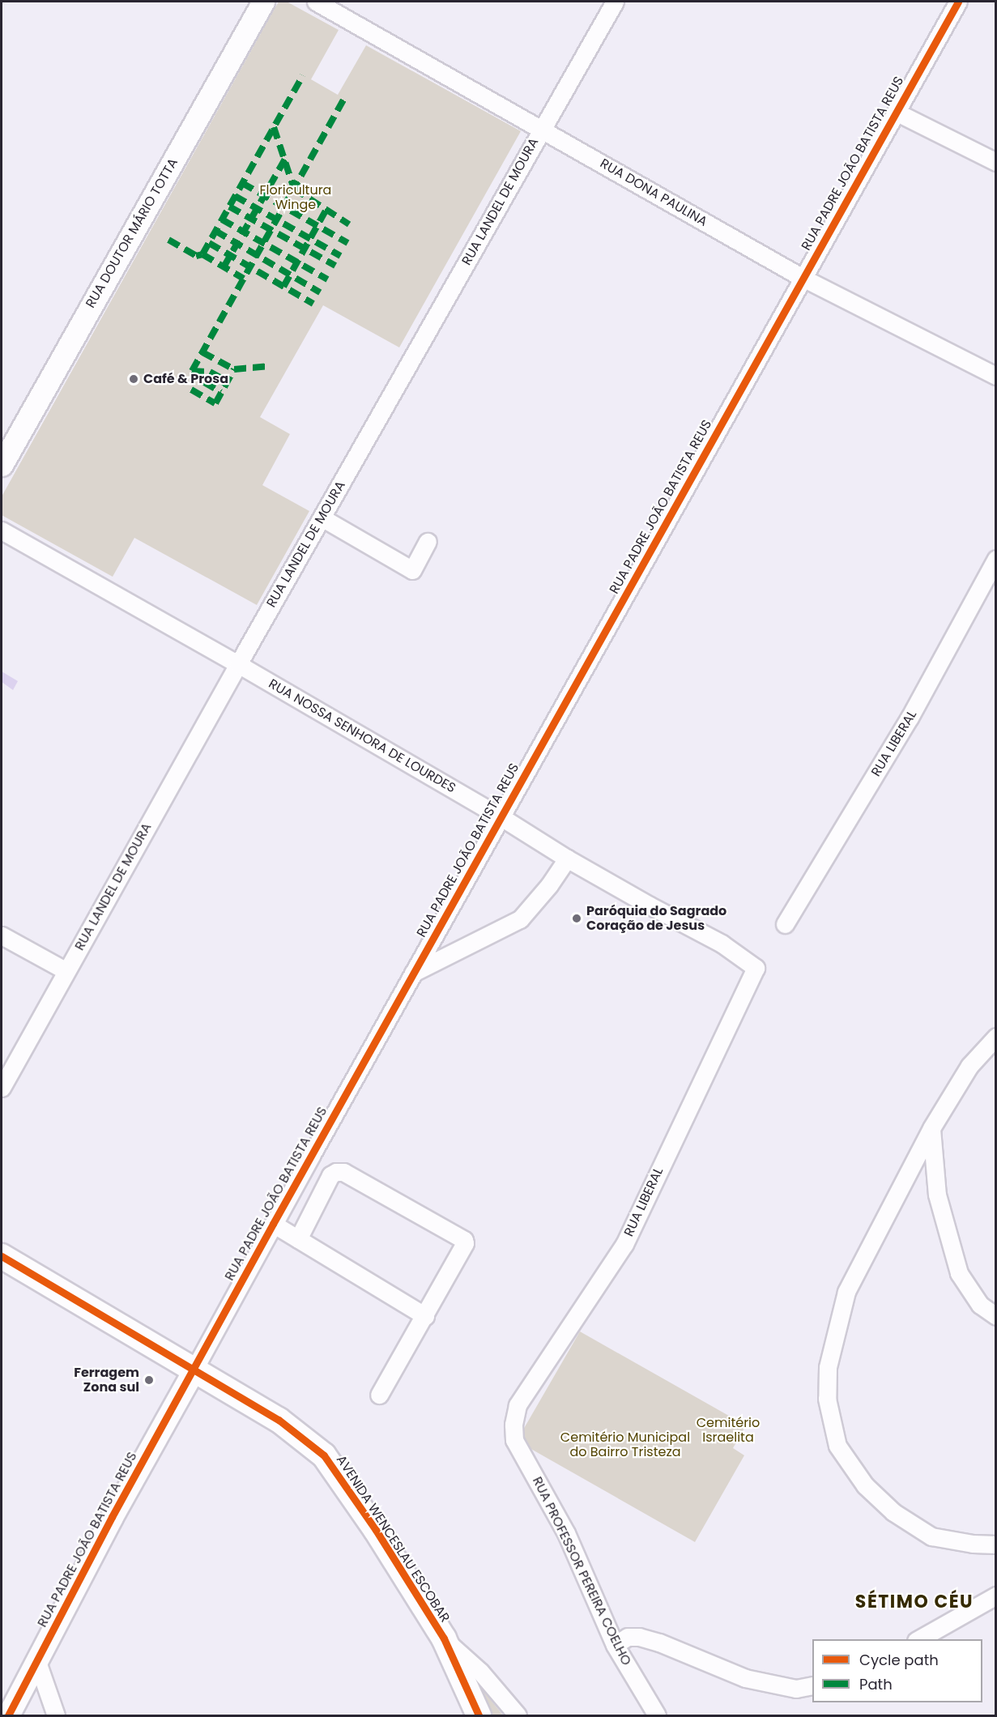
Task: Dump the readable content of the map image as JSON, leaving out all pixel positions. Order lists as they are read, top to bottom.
{
  "streets": {
    "main road": ["AVENIDA WENCESLAU ESCOBAR"],
    "street": [
      "RUA PADRE JOÃO BATISTA REUS",
      "RUA DONA PAULINA",
      "RUA LANDEL DE MOURA",
      "RUA DOUTOR MÁRIO TOTTA",
      "RUA NOSSA SENHORA DE LOURDES",
      "RUA LIBERAL",
      "RUA PROFESSOR PEREIRA COELHO"
    ]
  },
  "crossings": [
    ["RUA PADRE JOÃO BATISTA REUS", "RUA DONA PAULINA"],
    ["RUA PADRE JOÃO BATISTA REUS", "RUA NOSSA SENHORA DE LOURDES"],
    ["RUA PADRE JOÃO BATISTA REUS", "AVENIDA WENCESLAU ESCOBAR"],
    ["RUA DONA PAULINA", "RUA LANDEL DE MOURA"],
    ["RUA LANDEL DE MOURA", "RUA NOSSA SENHORA DE LOURDES"],
    ["RUA NOSSA SENHORA DE LOURDES", "RUA LIBERAL"],
    ["RUA LIBERAL", "RUA PROFESSOR PEREIRA COELHO"]
  ],
  "districts": ["SÉTIMO CÉU"],
  "parks": ["Floricultura Winge", "Cemitério Israelita", "Cemitério Municipal do Bairro Tristeza"],
  "places": ["Café & Prosa", "Paróquia do Sagrado Coração de Jesus", "Ferragem Zona sul"],
  "legend": ["Cycle path", "Path"]
}
